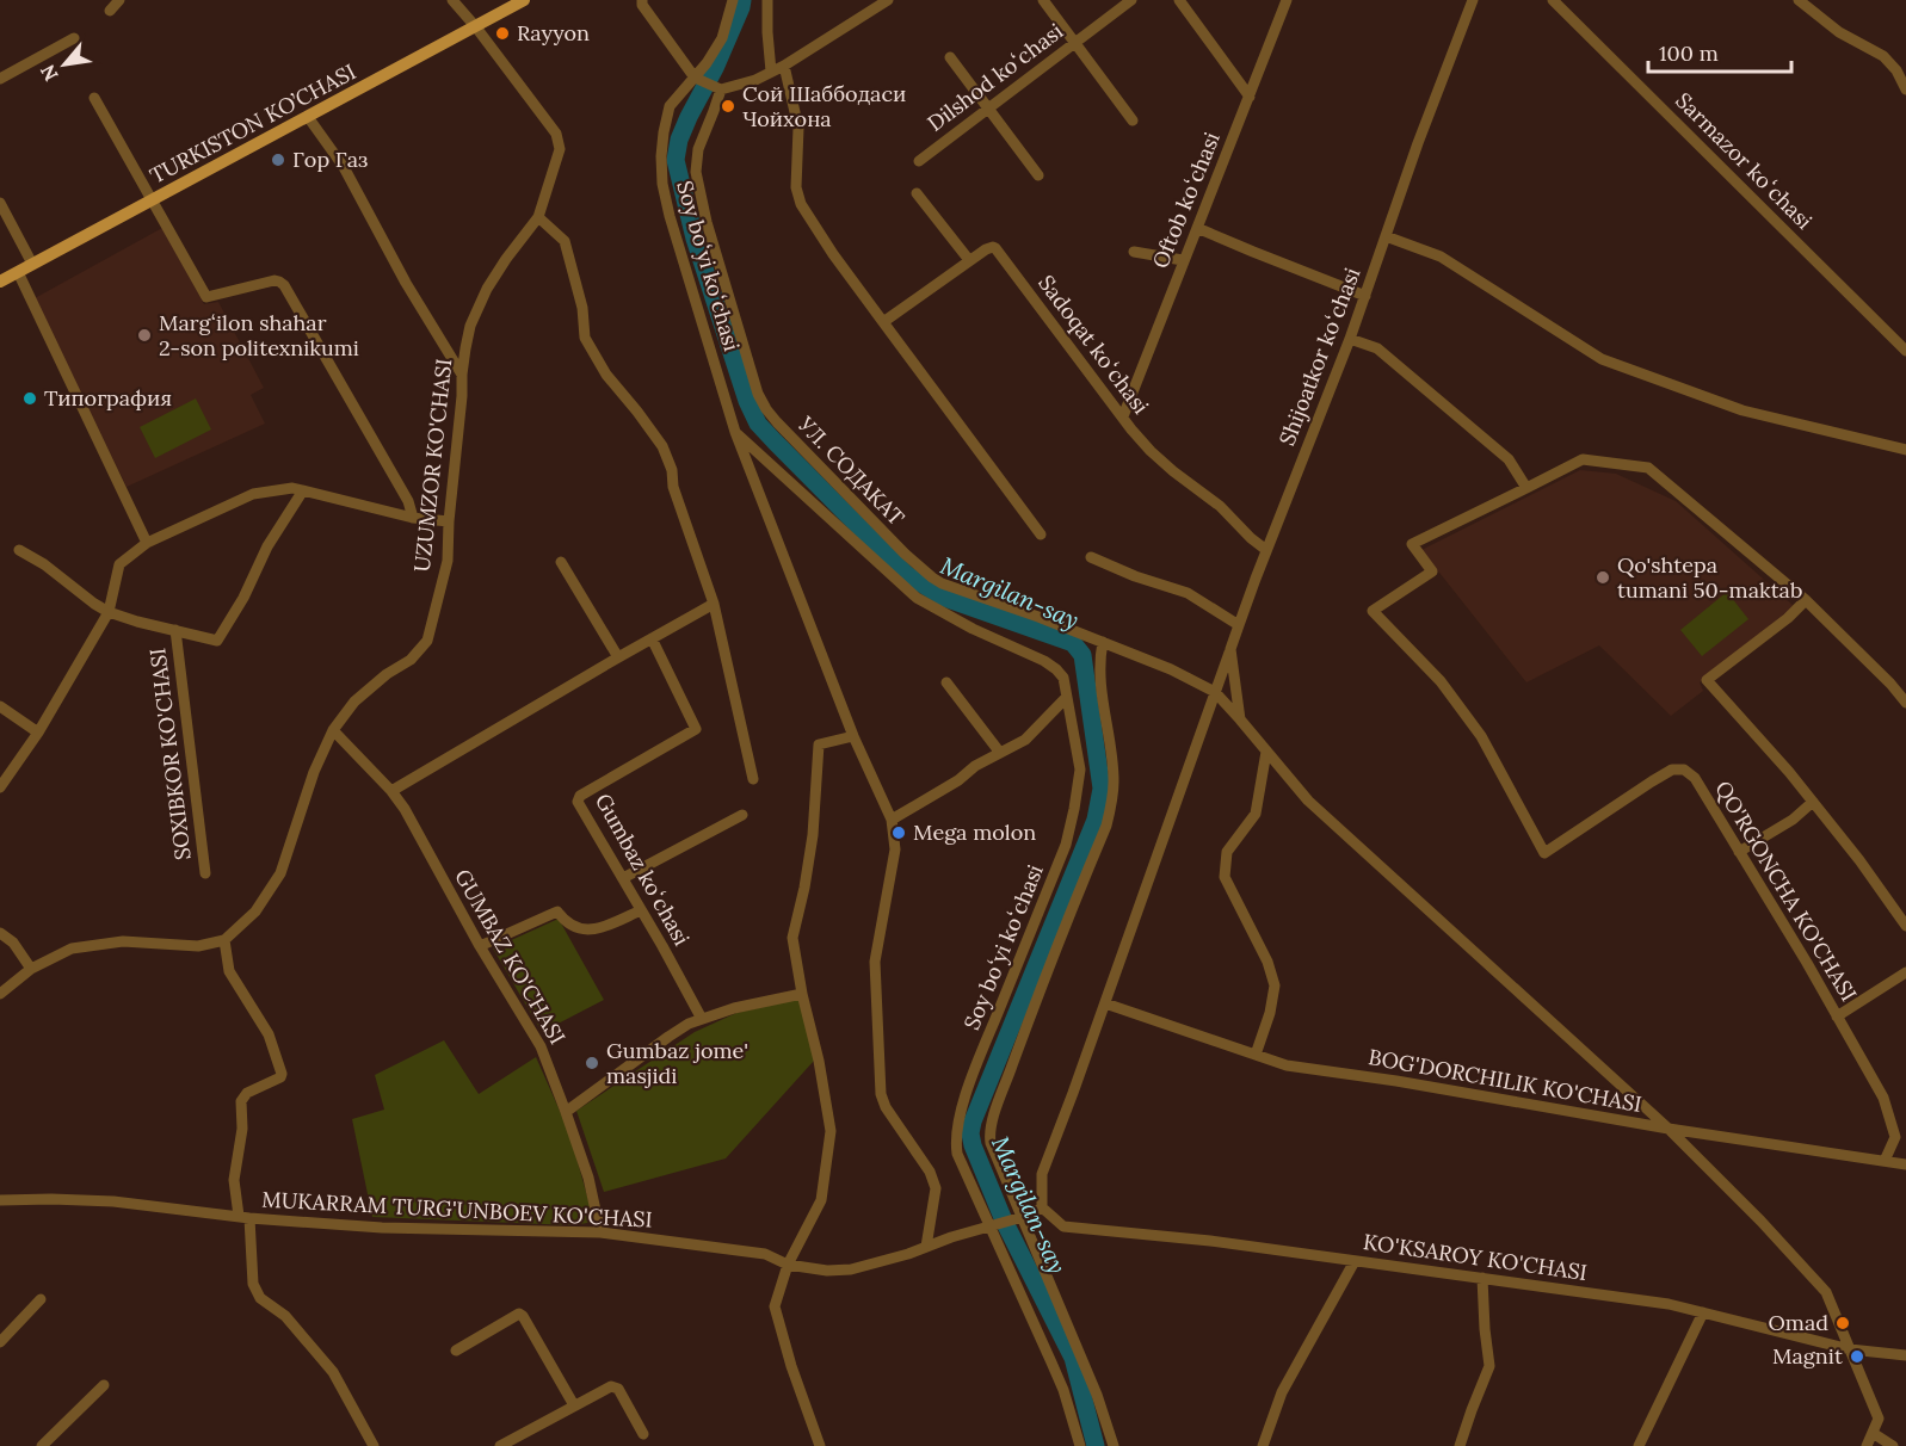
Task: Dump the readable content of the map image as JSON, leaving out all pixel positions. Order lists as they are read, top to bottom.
{
  "streets": {
    "main road": ["TURKISTON KO’CHASI"],
    "street": [
      "Dilshod koʻchasi",
      "Sarmazor koʻchasi",
      "Oftob koʻchasi",
      "Soy boʻyi koʻchasi",
      "Sadoqat koʻchasi",
      "Shijoatkor koʻchasi",
      "UZUMZOR KO'CHASI",
      "УЛ. СОДАКАТ",
      "SOXIBKOR KO'CHASI",
      "Gumbaz koʻchasi",
      "QO'RGONCHA KO'CHASI",
      "GUMBAZ KO'CHASI",
      "BOG'DORCHILIK KO'CHASI",
      "MUKARRAM TURG'UNBOEV KO'CHASI",
      "KO'KSAROY KO'CHASI"
    ]
  },
  "crossings": [
    ["TURKISTON KO’CHASI", "UZUMZOR KO'CHASI"],
    ["Oftob koʻchasi", "Sadoqat koʻchasi"],
    ["Soy boʻyi koʻchasi", "MUKARRAM TURG'UNBOEV KO'CHASI"],
    ["Sadoqat koʻchasi", "Shijoatkor koʻchasi"],
    ["UZUMZOR KO'CHASI", "GUMBAZ KO'CHASI"],
    ["QO'RGONCHA KO'CHASI", "BOG'DORCHILIK KO'CHASI"],
    ["GUMBAZ KO'CHASI", "MUKARRAM TURG'UNBOEV KO'CHASI"],
    ["MUKARRAM TURG'UNBOEV KO'CHASI", "KO'KSAROY KO'CHASI"]
  ],
  "water": ["Margilan-say"],
  "places": [
    "Rayyon",
    "Сой Шаббодаси Чойхона",
    "Гор Газ",
    "Margʻilon shahar 2-son politexnikumi",
    "Типография",
    "Qo'shtepa tumani 50-maktab",
    "Mega molon",
    "Gumbaz jome' masjidi",
    "Omad",
    "Magnit"
  ],
  "scale_bar": "100 m",
  "north": "bottom left"
}
